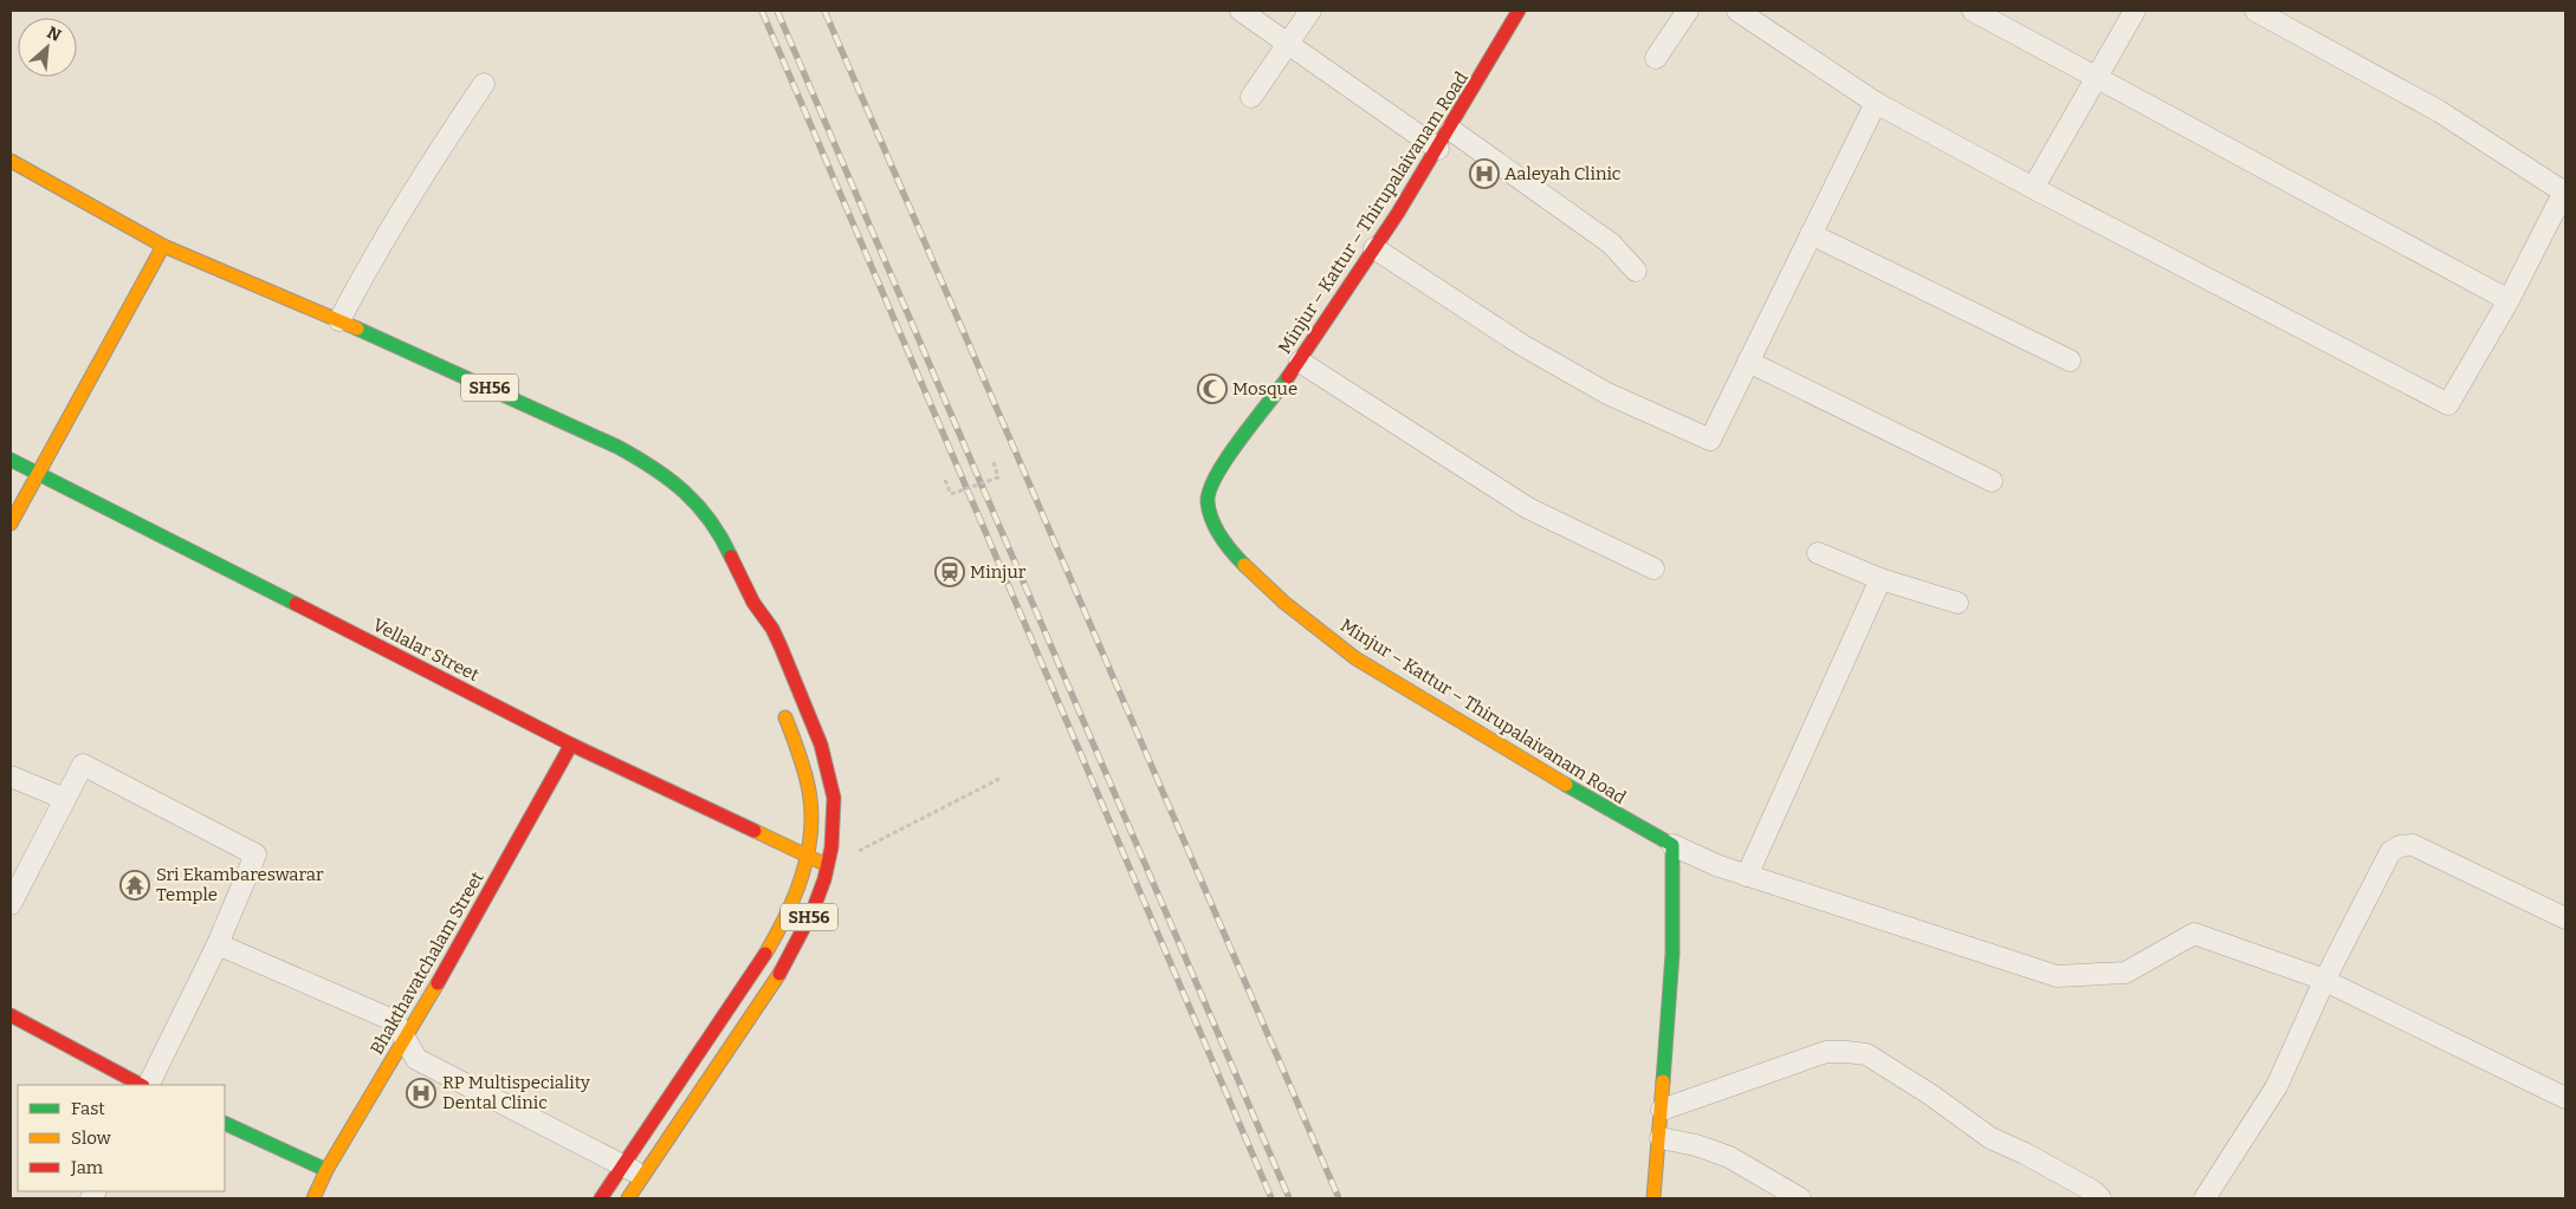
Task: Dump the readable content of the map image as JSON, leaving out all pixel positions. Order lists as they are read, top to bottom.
{
  "streets": {
    "main road": [
      "Minjur – Kattur – Thirupalaivanam Road",
      "SH56",
      "Vellalar Street",
      "Bhakthavatchalam Street"
    ]
  },
  "crossings": [
    ["SH56", "Vellalar Street"],
    ["Vellalar Street", "Bhakthavatchalam Street"]
  ],
  "places": {
    "hospital": ["Aaleyah Clinic", "RP Multispeciality Dental Clinic"],
    "mosque": ["Mosque"],
    "station": ["Minjur"],
    "temple": ["Sri Ekambareswarar Temple"]
  },
  "legend": ["Fast", "Slow", "Jam"],
  "north": "top right"
}
